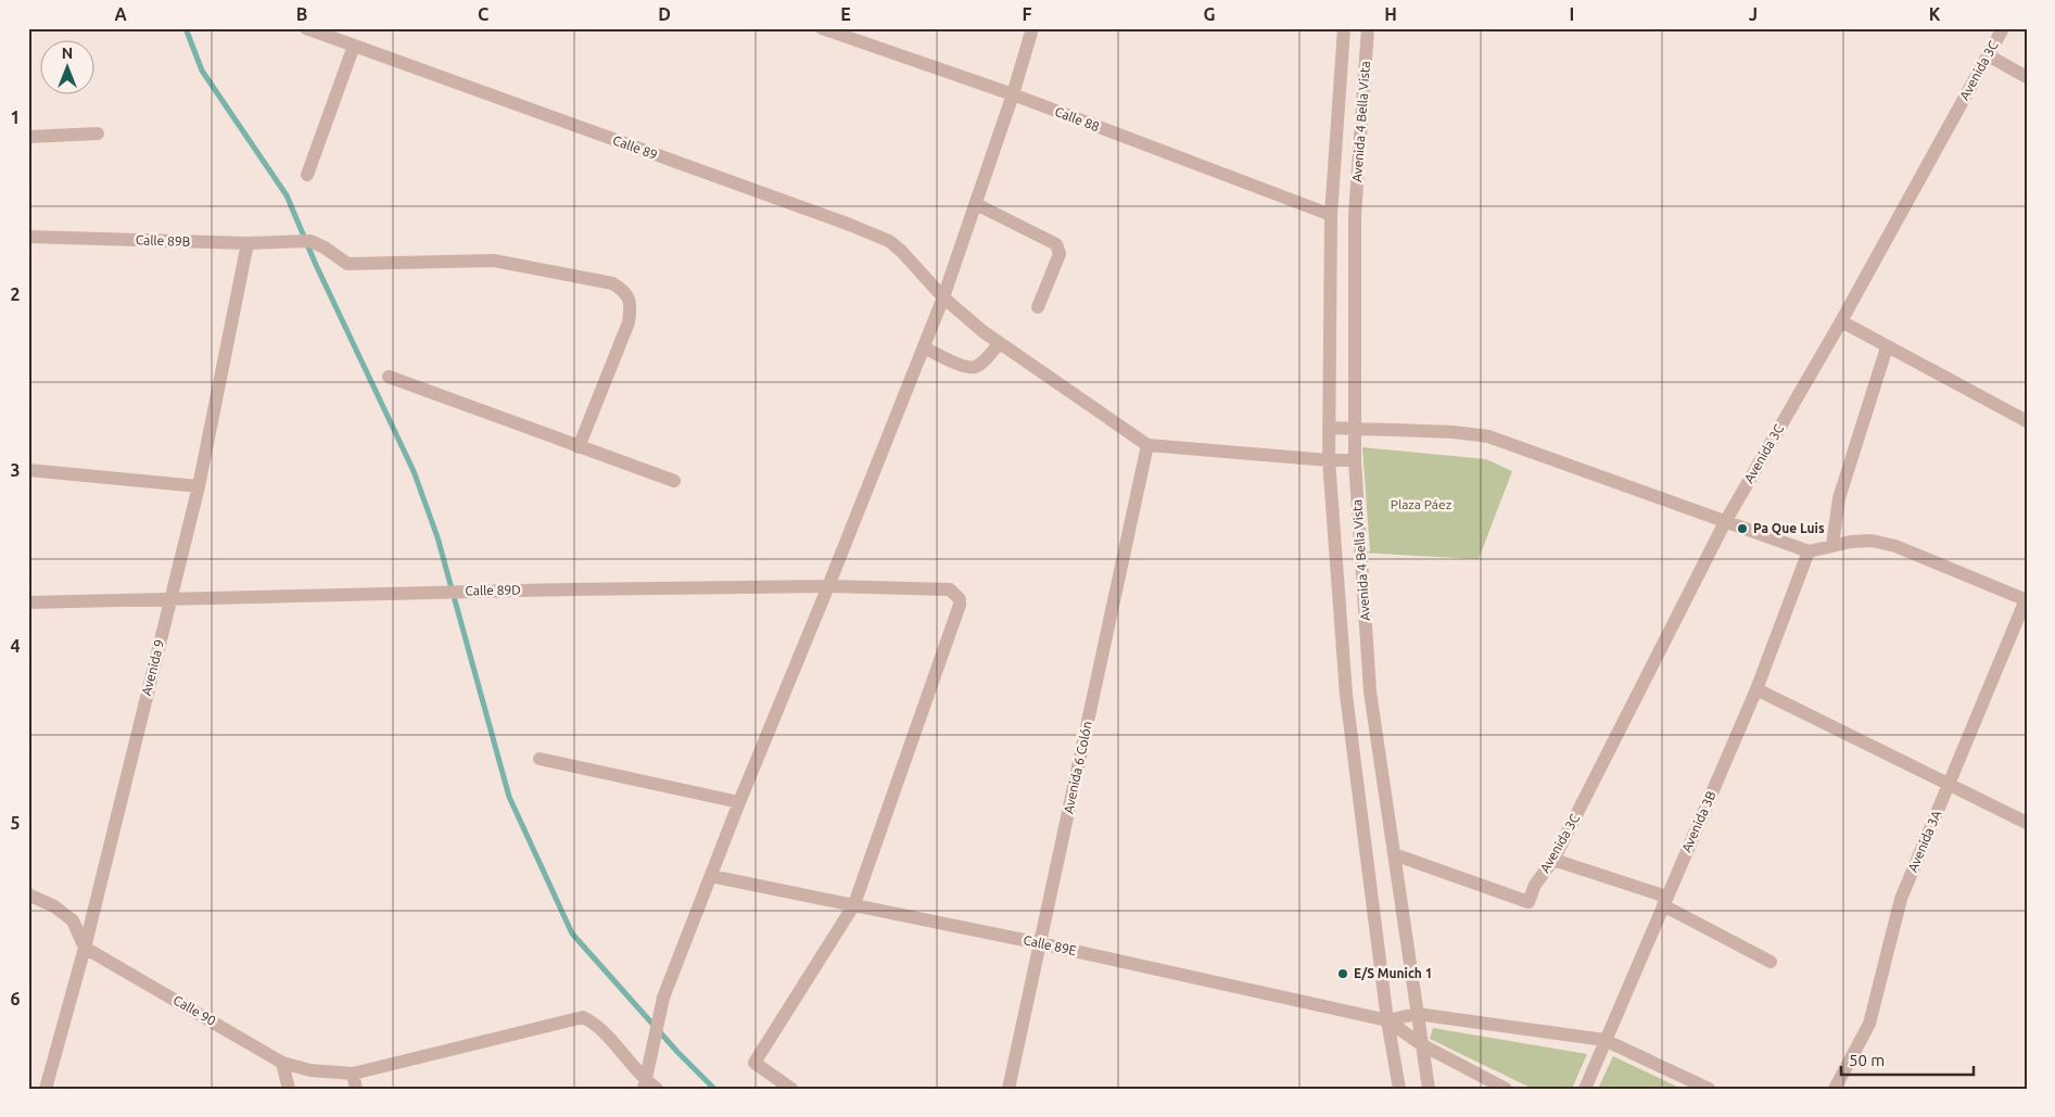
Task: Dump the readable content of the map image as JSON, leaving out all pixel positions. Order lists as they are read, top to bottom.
{
  "streets": {
    "street": [
      "Avenida 3C",
      "Calle 88",
      "Avenida 4 Bella Vista",
      "Calle 89",
      "Calle 89B",
      "Calle 89D",
      "Avenida 9",
      "Avenida 6 Colón",
      "Avenida 3B",
      "Avenida 3A",
      "Calle 89E",
      "Calle 90"
    ]
  },
  "crossings": [
    ["Avenida 3C", "Avenida 4 Bella Vista"],
    ["Calle 88", "Avenida 4 Bella Vista"],
    ["Avenida 4 Bella Vista", "Calle 89E"],
    ["Calle 89", "Avenida 6 Colón"],
    ["Calle 89B", "Avenida 9"],
    ["Calle 89D", "Avenida 9"],
    ["Calle 89D", "Calle 89E"],
    ["Avenida 9", "Calle 90"],
    ["Avenida 6 Colón", "Calle 89E"]
  ],
  "parks": ["Plaza Páez"],
  "places": ["Pa Que Luis", "E/S Munich 1"],
  "scale_bar": "50 m",
  "north": "top",
  "grid": {
    "columns": [
      "A",
      "B",
      "C",
      "D",
      "E",
      "F",
      "G",
      "H",
      "I",
      "J",
      "K"
    ],
    "rows": [
      "1",
      "2",
      "3",
      "4",
      "5",
      "6"
    ]
  }
}
